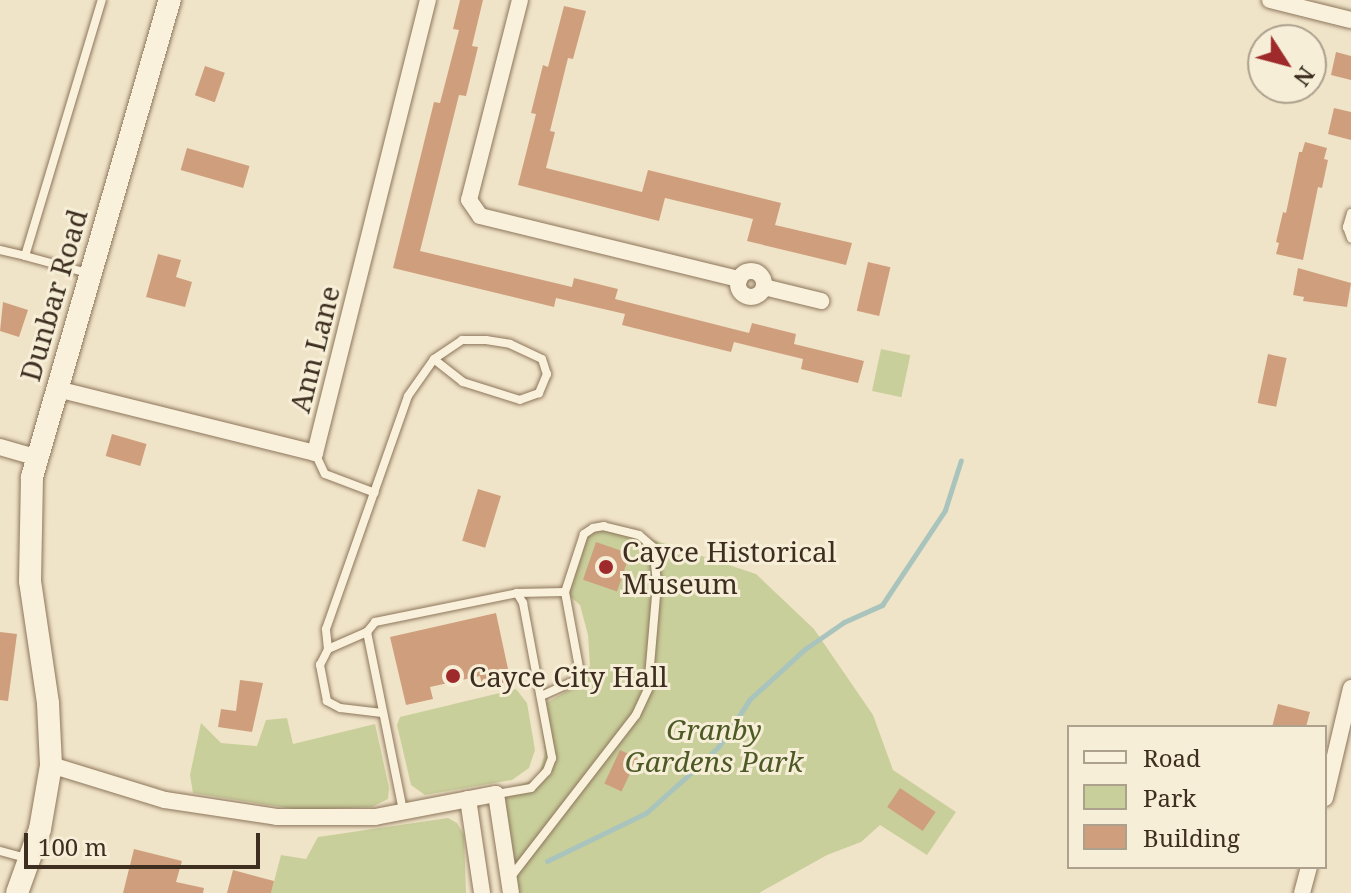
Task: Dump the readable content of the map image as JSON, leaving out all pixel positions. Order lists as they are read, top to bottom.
{
  "streets": {
    "street": ["Dunbar Road", "Ann Lane"]
  },
  "crossings": [
    ["Dunbar Road", "Ann Lane"]
  ],
  "parks": ["Granby Gardens Park"],
  "places": ["Cayce Historical Museum", "Cayce City Hall"],
  "legend": ["Road", "Park", "Building"],
  "scale_bar": "100 m",
  "north": "bottom right"
}
